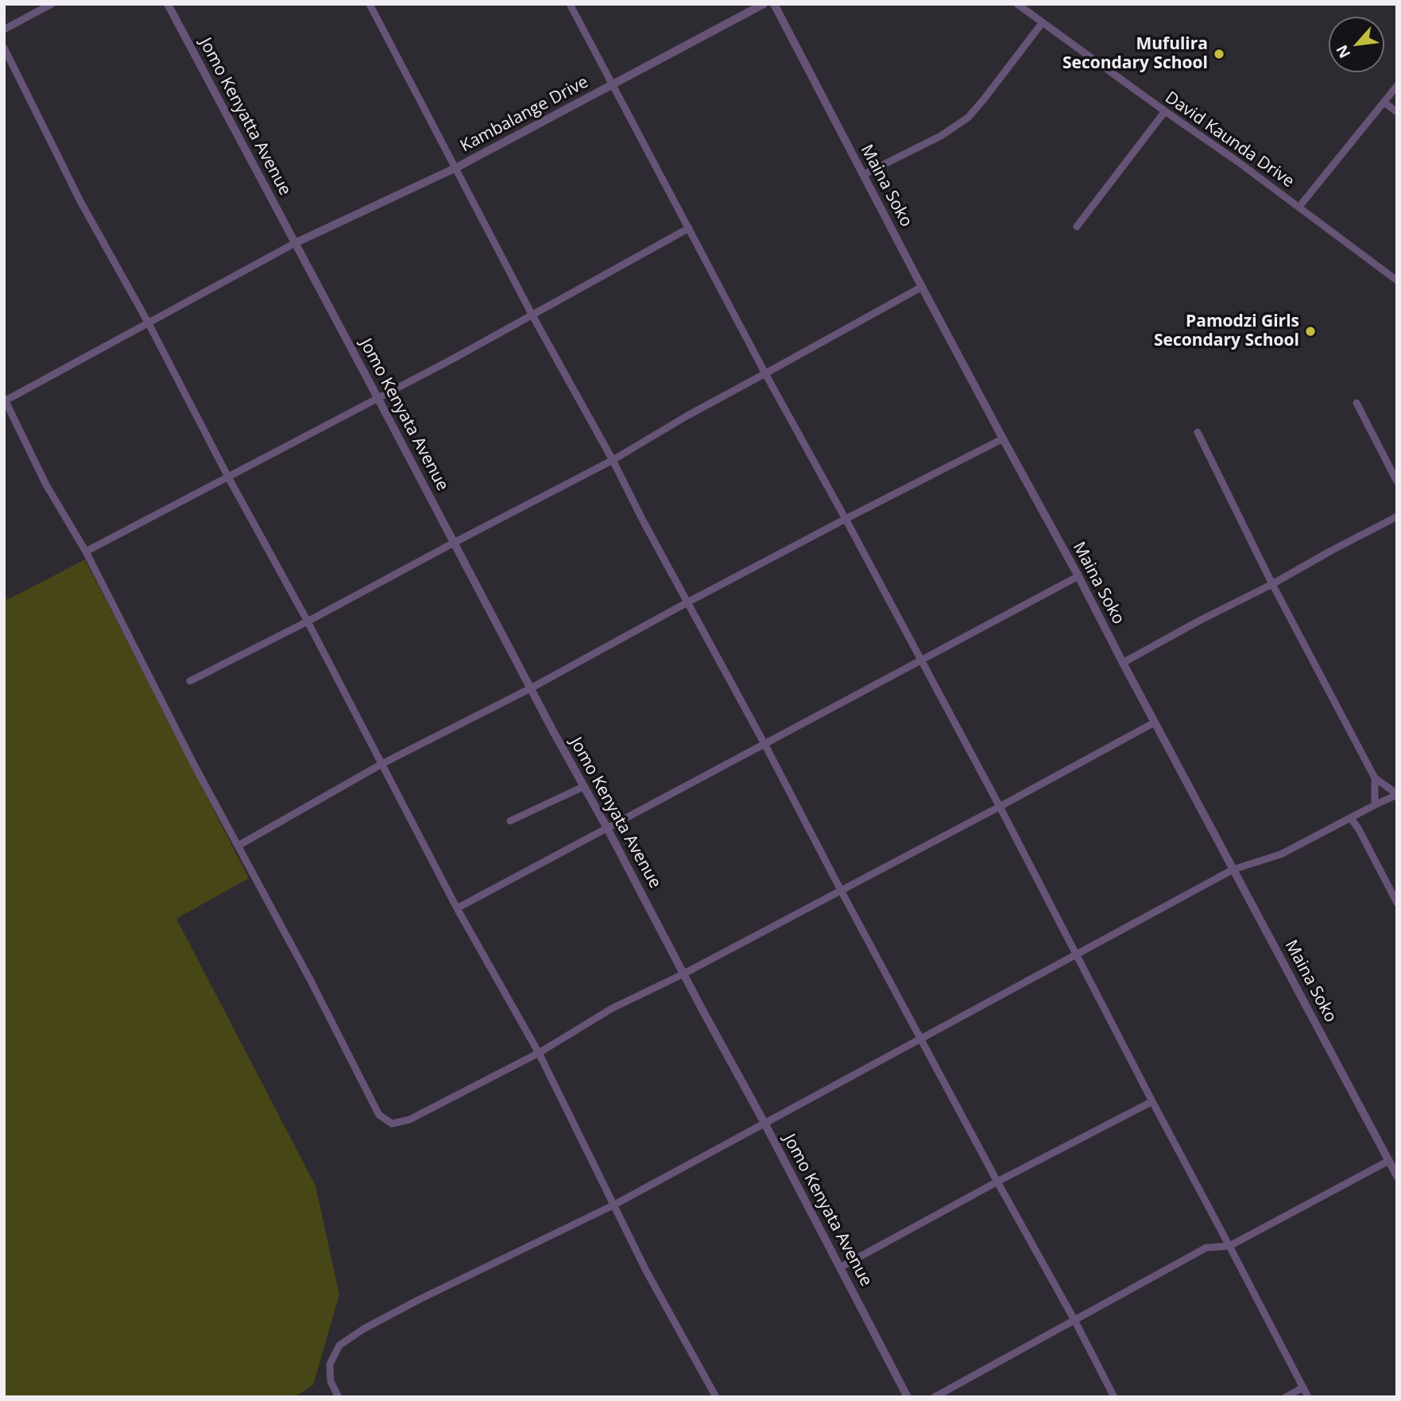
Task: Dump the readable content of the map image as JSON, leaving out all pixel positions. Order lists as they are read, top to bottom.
{
  "streets": {
    "street": [
      "Kambalange Drive",
      "Jomo Kenyatta Avenue",
      "David Kaunda Drive",
      "Maina Soko",
      "Jomo Kenyata Avenue"
    ]
  },
  "crossings": [
    ["Kambalange Drive", "Jomo Kenyatta Avenue"],
    ["Kambalange Drive", "Jomo Kenyata Avenue"],
    ["Jomo Kenyatta Avenue", "Jomo Kenyata Avenue"]
  ],
  "places": ["Mufulira Secondary School", "Pamodzi Girls Secondary School"],
  "north": "bottom left"
}
